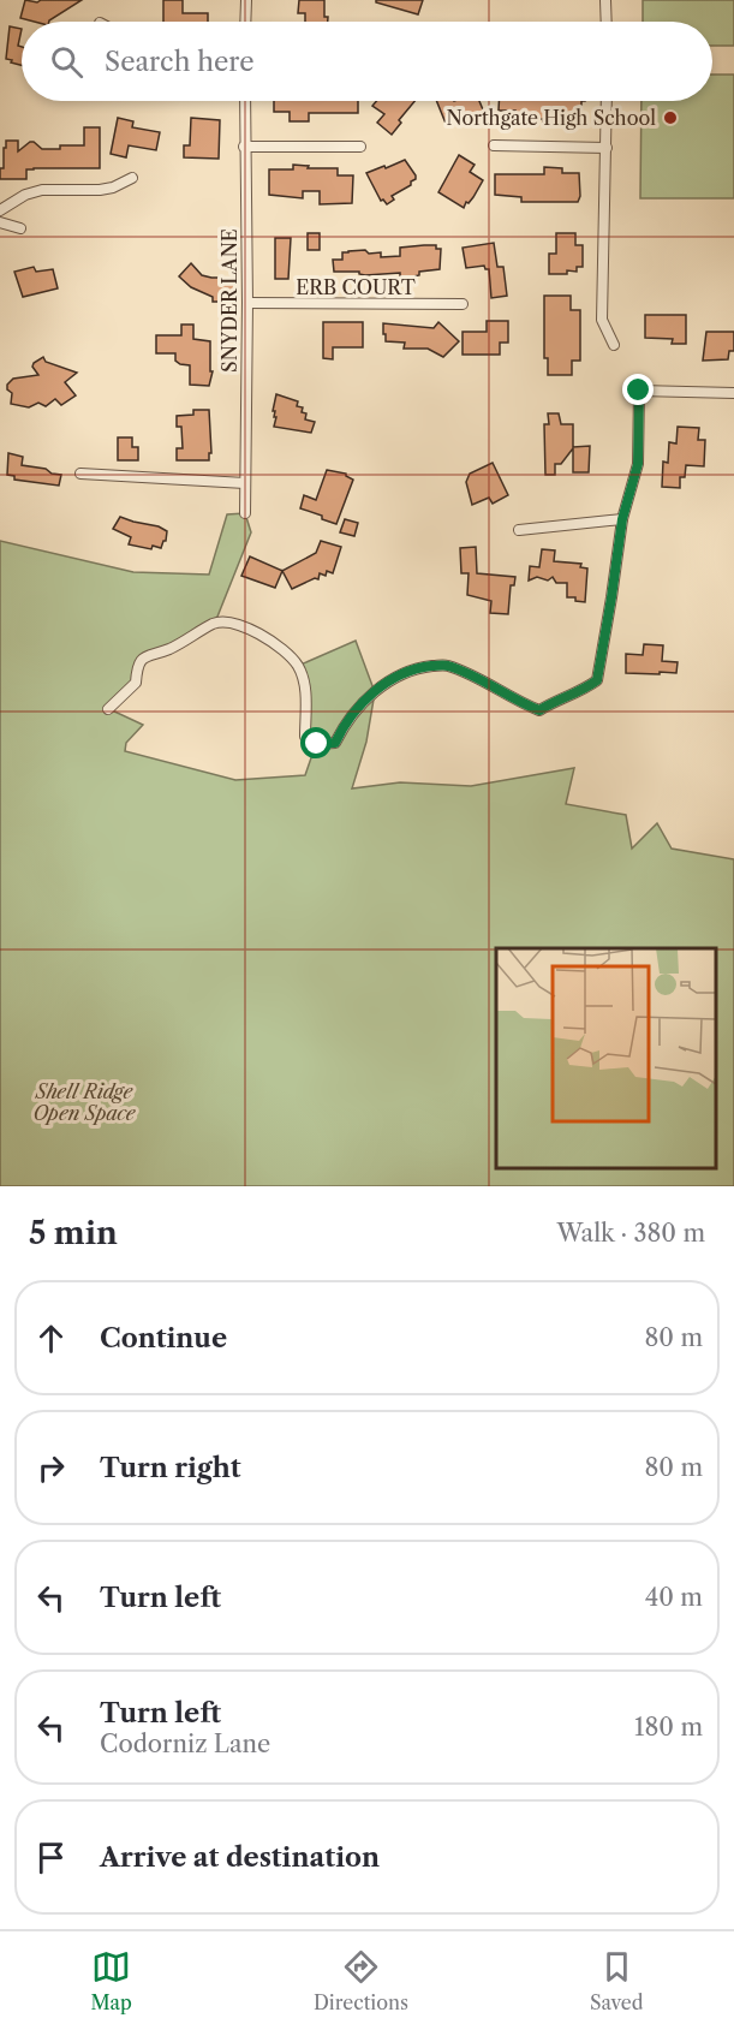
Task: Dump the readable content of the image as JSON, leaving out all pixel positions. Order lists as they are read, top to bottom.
{
  "streets": {
    "street": ["ERB COURT", "SNYDER LANE"]
  },
  "crossings": [
    ["ERB COURT", "SNYDER LANE"]
  ],
  "parks": ["Shell Ridge Open Space"],
  "places": ["Northgate High School"],
  "page": {
    "search": "Search here",
    "heading": ["5 min", "Walk · 380 m"],
    "list": [
      ["Continue", "80 m"],
      ["Turn right", "80 m"],
      ["Turn left", "40 m"],
      ["Turn left", "Codorniz Lane", "180 m"],
      "Arrive at destination"
    ],
    "nav": ["Map", "Directions", "Saved"]
  }
}
